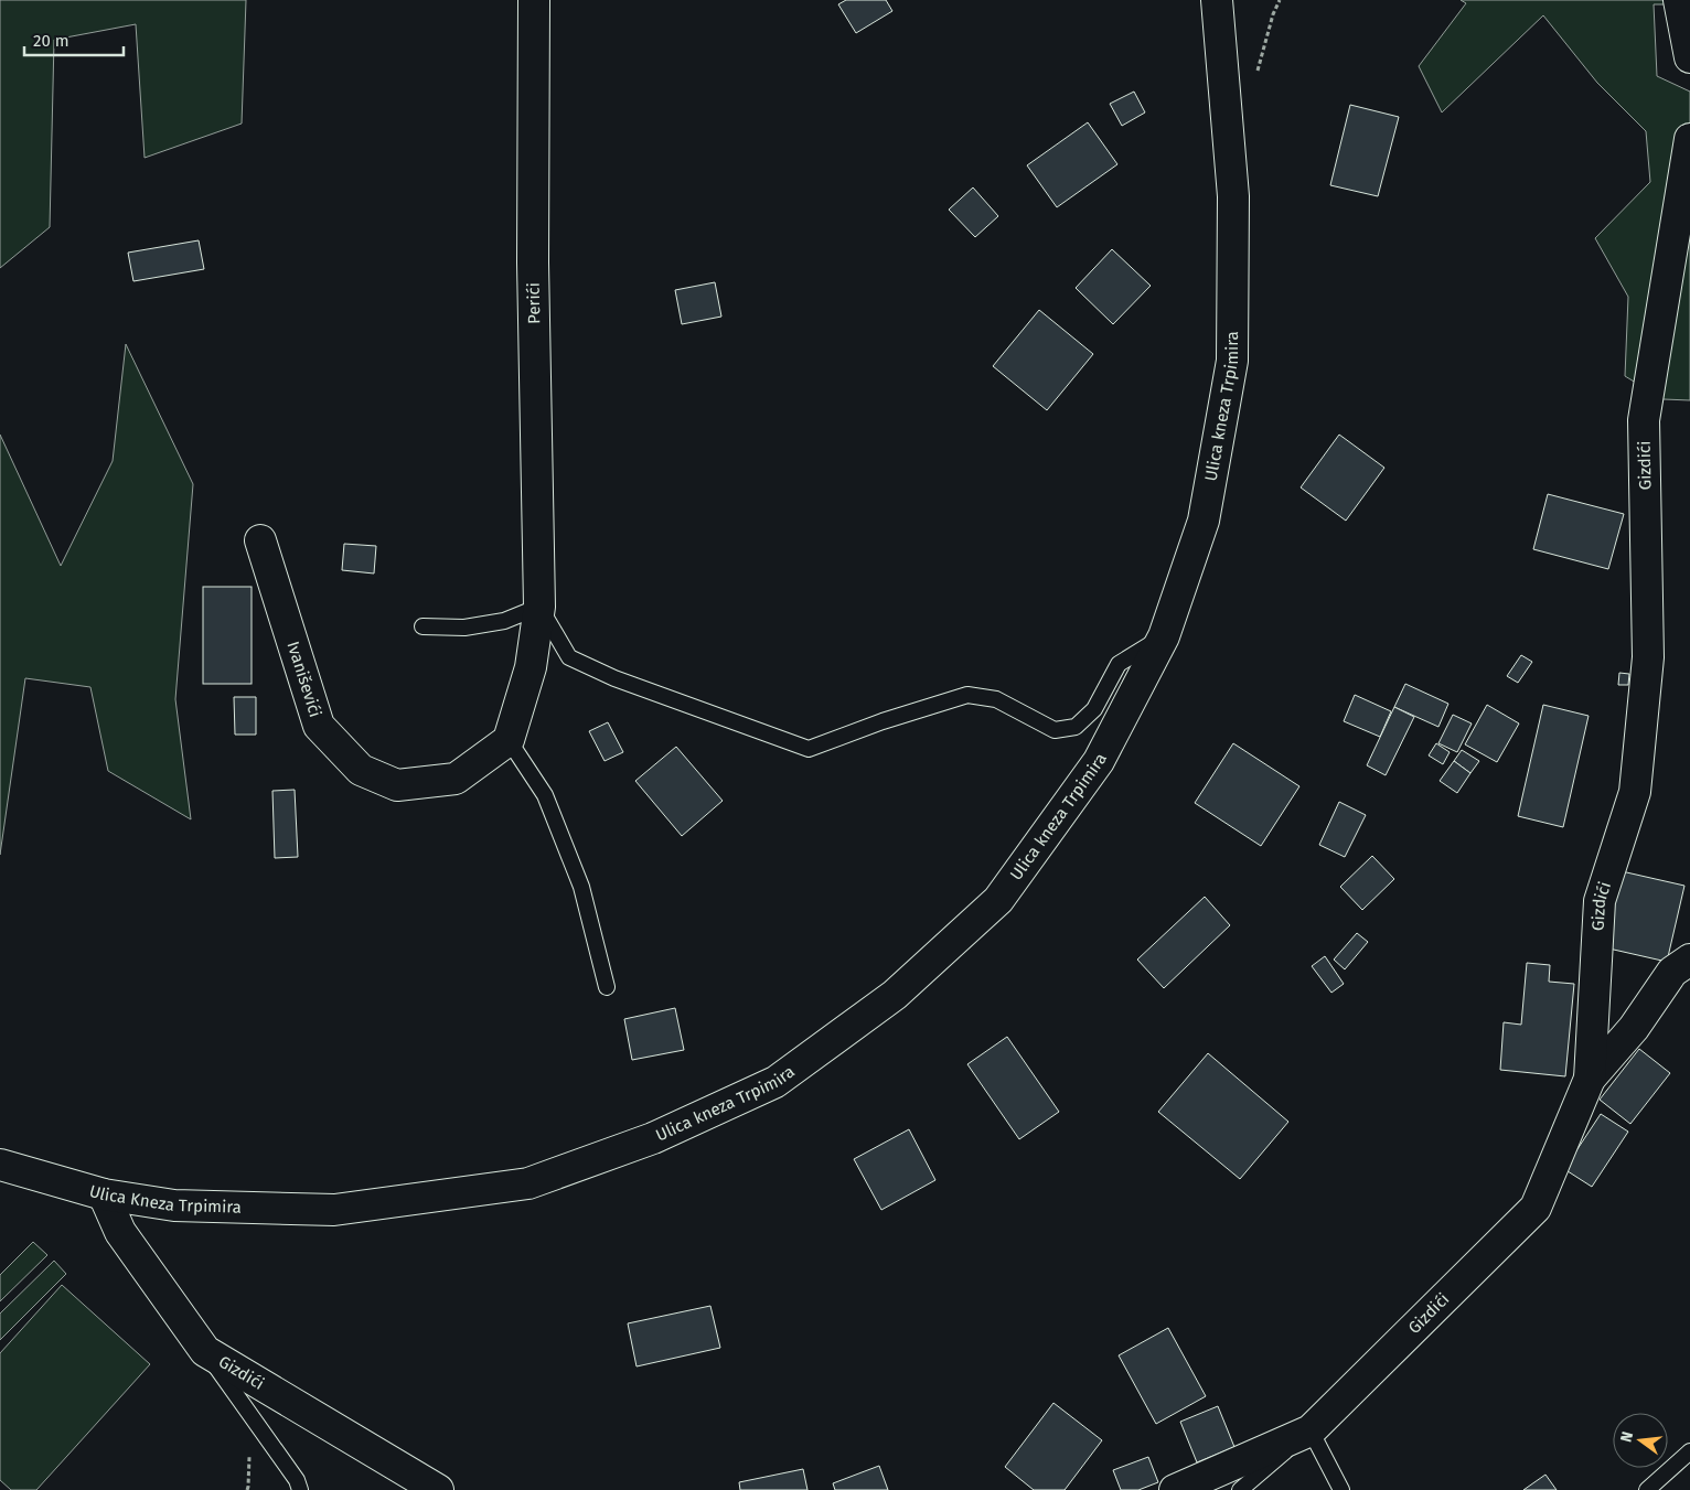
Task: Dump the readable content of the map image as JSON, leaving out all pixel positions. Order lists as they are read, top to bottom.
{
  "streets": {
    "street": [
      "Perići",
      "Ulica kneza Trpimira",
      "Gizdići",
      "Ivaniševići",
      "Ulica Kneza Trpimira"
    ]
  },
  "crossings": [
    ["Ulica kneza Trpimira", "Ulica Kneza Trpimira"],
    ["Gizdići", "Ulica Kneza Trpimira"]
  ],
  "scale_bar": "20 m",
  "north": "left"
}
